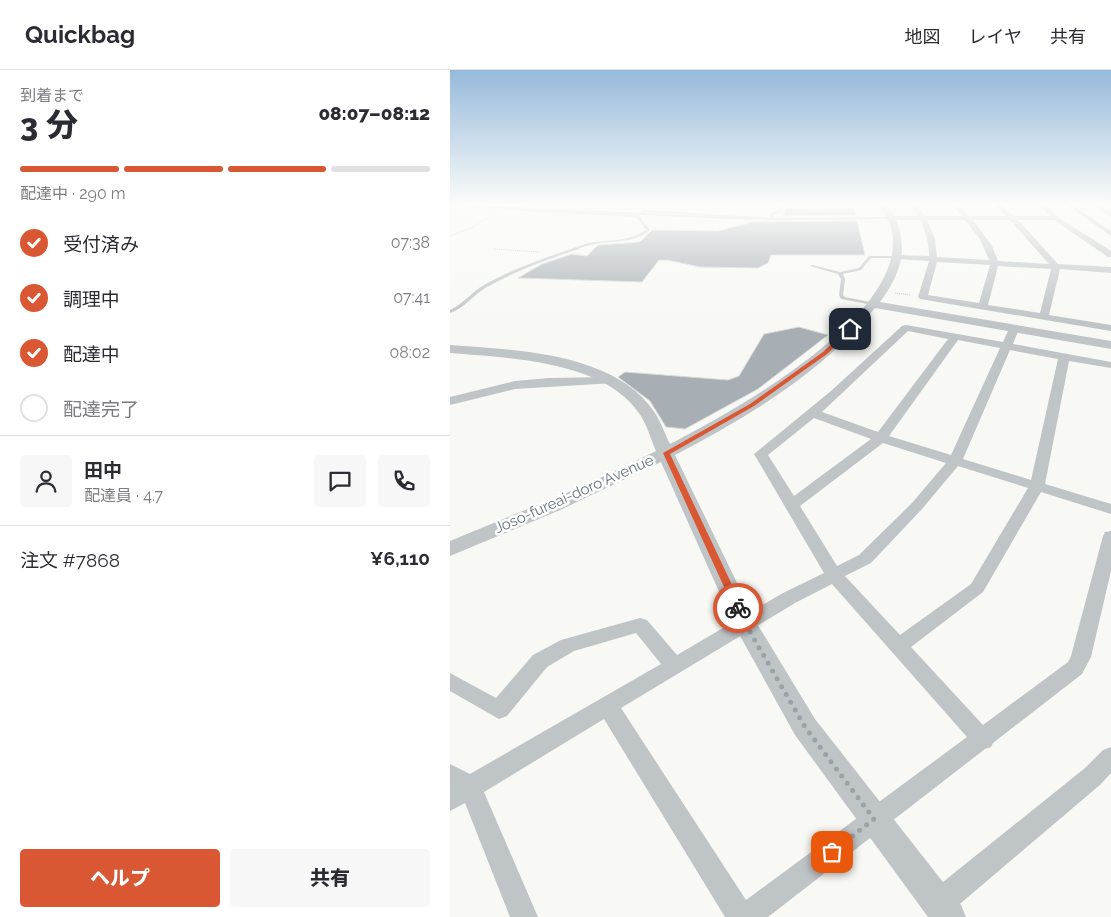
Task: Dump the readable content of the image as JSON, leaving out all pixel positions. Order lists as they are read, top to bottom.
{
  "streets": {
    "street": ["Joso-fureai-doro Avenue"]
  },
  "page": {
    "header": "Quickbag",
    "nav": ["地図", "レイヤ", "共有"],
    "heading": ["3 分", "到着まで", "08:07–08:12"],
    "panel": [
      "田中",
      "配達員 · 4.7",
      "注文 #7868",
      "¥6,110"
    ],
    "bar": "配達中 · 290 m",
    "list": [
      ["受付済み", "07:38"],
      ["調理中", "07:41"],
      ["配達中", "08:02"],
      "配達完了"
    ],
    "buttons": ["ヘルプ", "共有"]
  }
}
